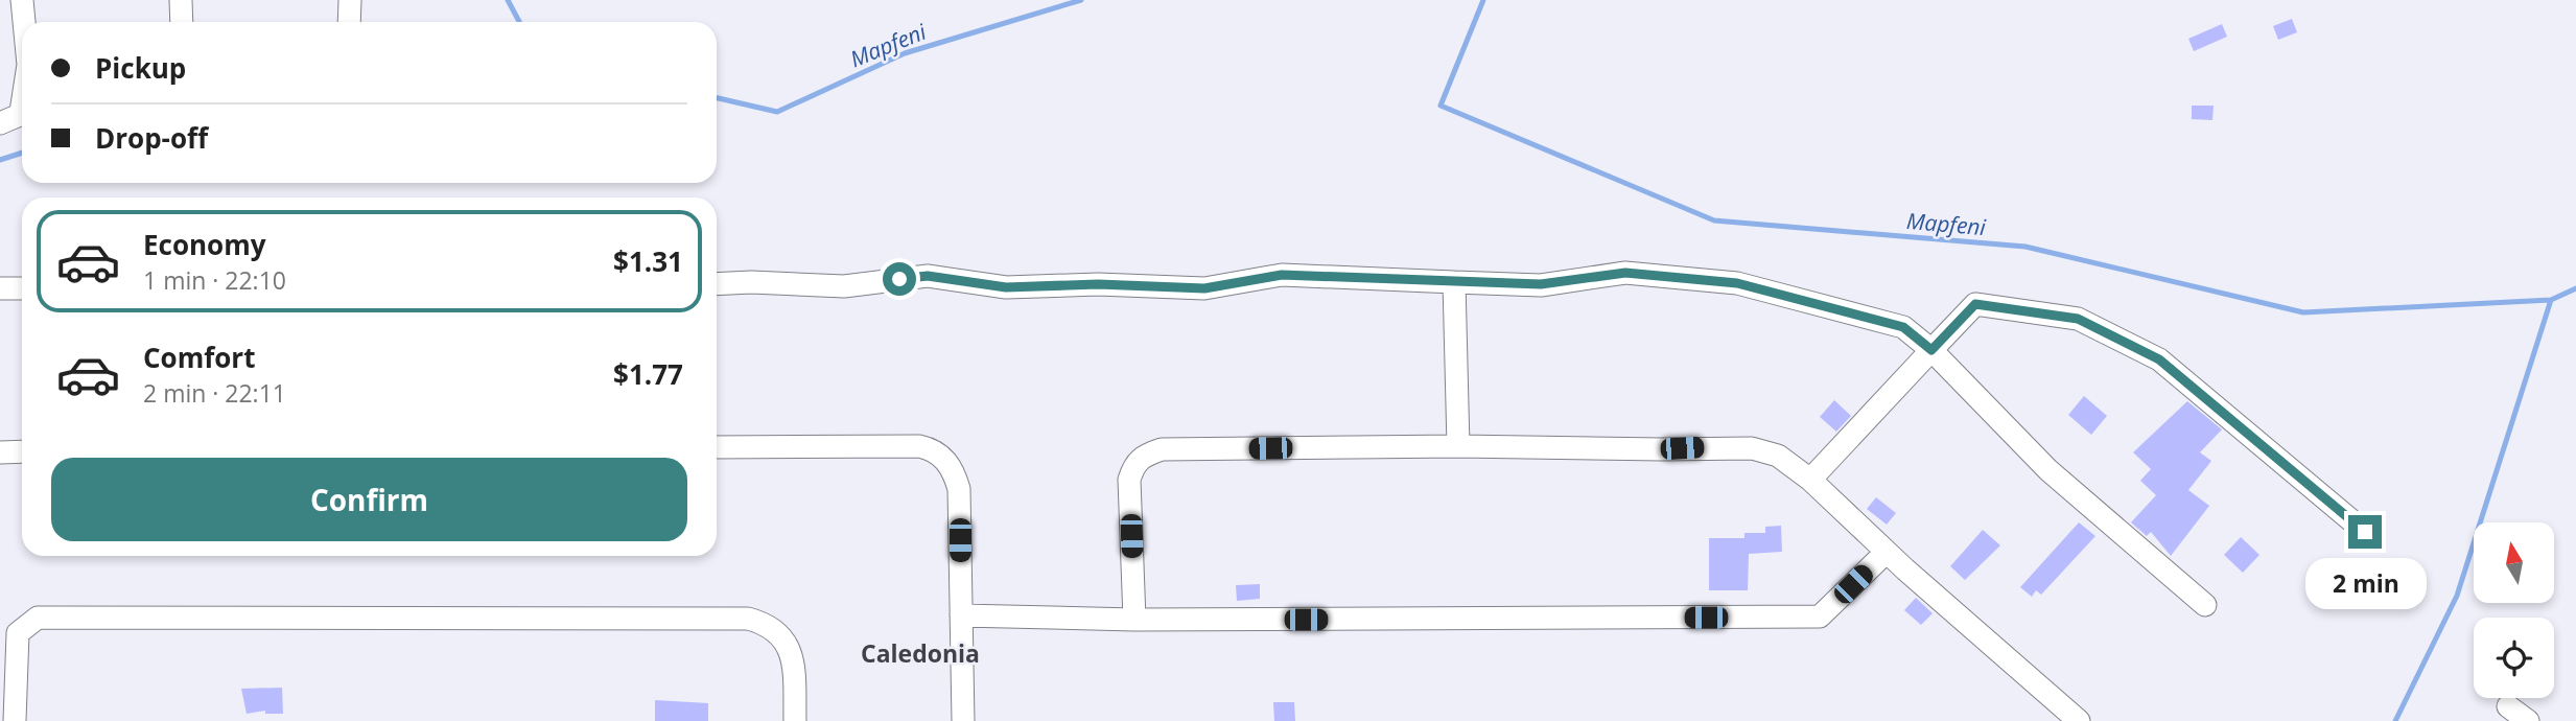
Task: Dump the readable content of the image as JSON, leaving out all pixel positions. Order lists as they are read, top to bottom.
{
  "districts": ["Caledonia"],
  "water": ["Mapfeni"],
  "north": "top",
  "page": {
    "banner": ["Pickup", "Drop-off"],
    "list": [
      {
        "name": "Economy",
        "note": "1 min · 22:10",
        "value": "$1.31"
      },
      {
        "name": "Comfort",
        "note": "2 min · 22:11",
        "value": "$1.77"
      }
    ],
    "buttons": "Confirm",
    "bubble": "2 min"
  }
}
